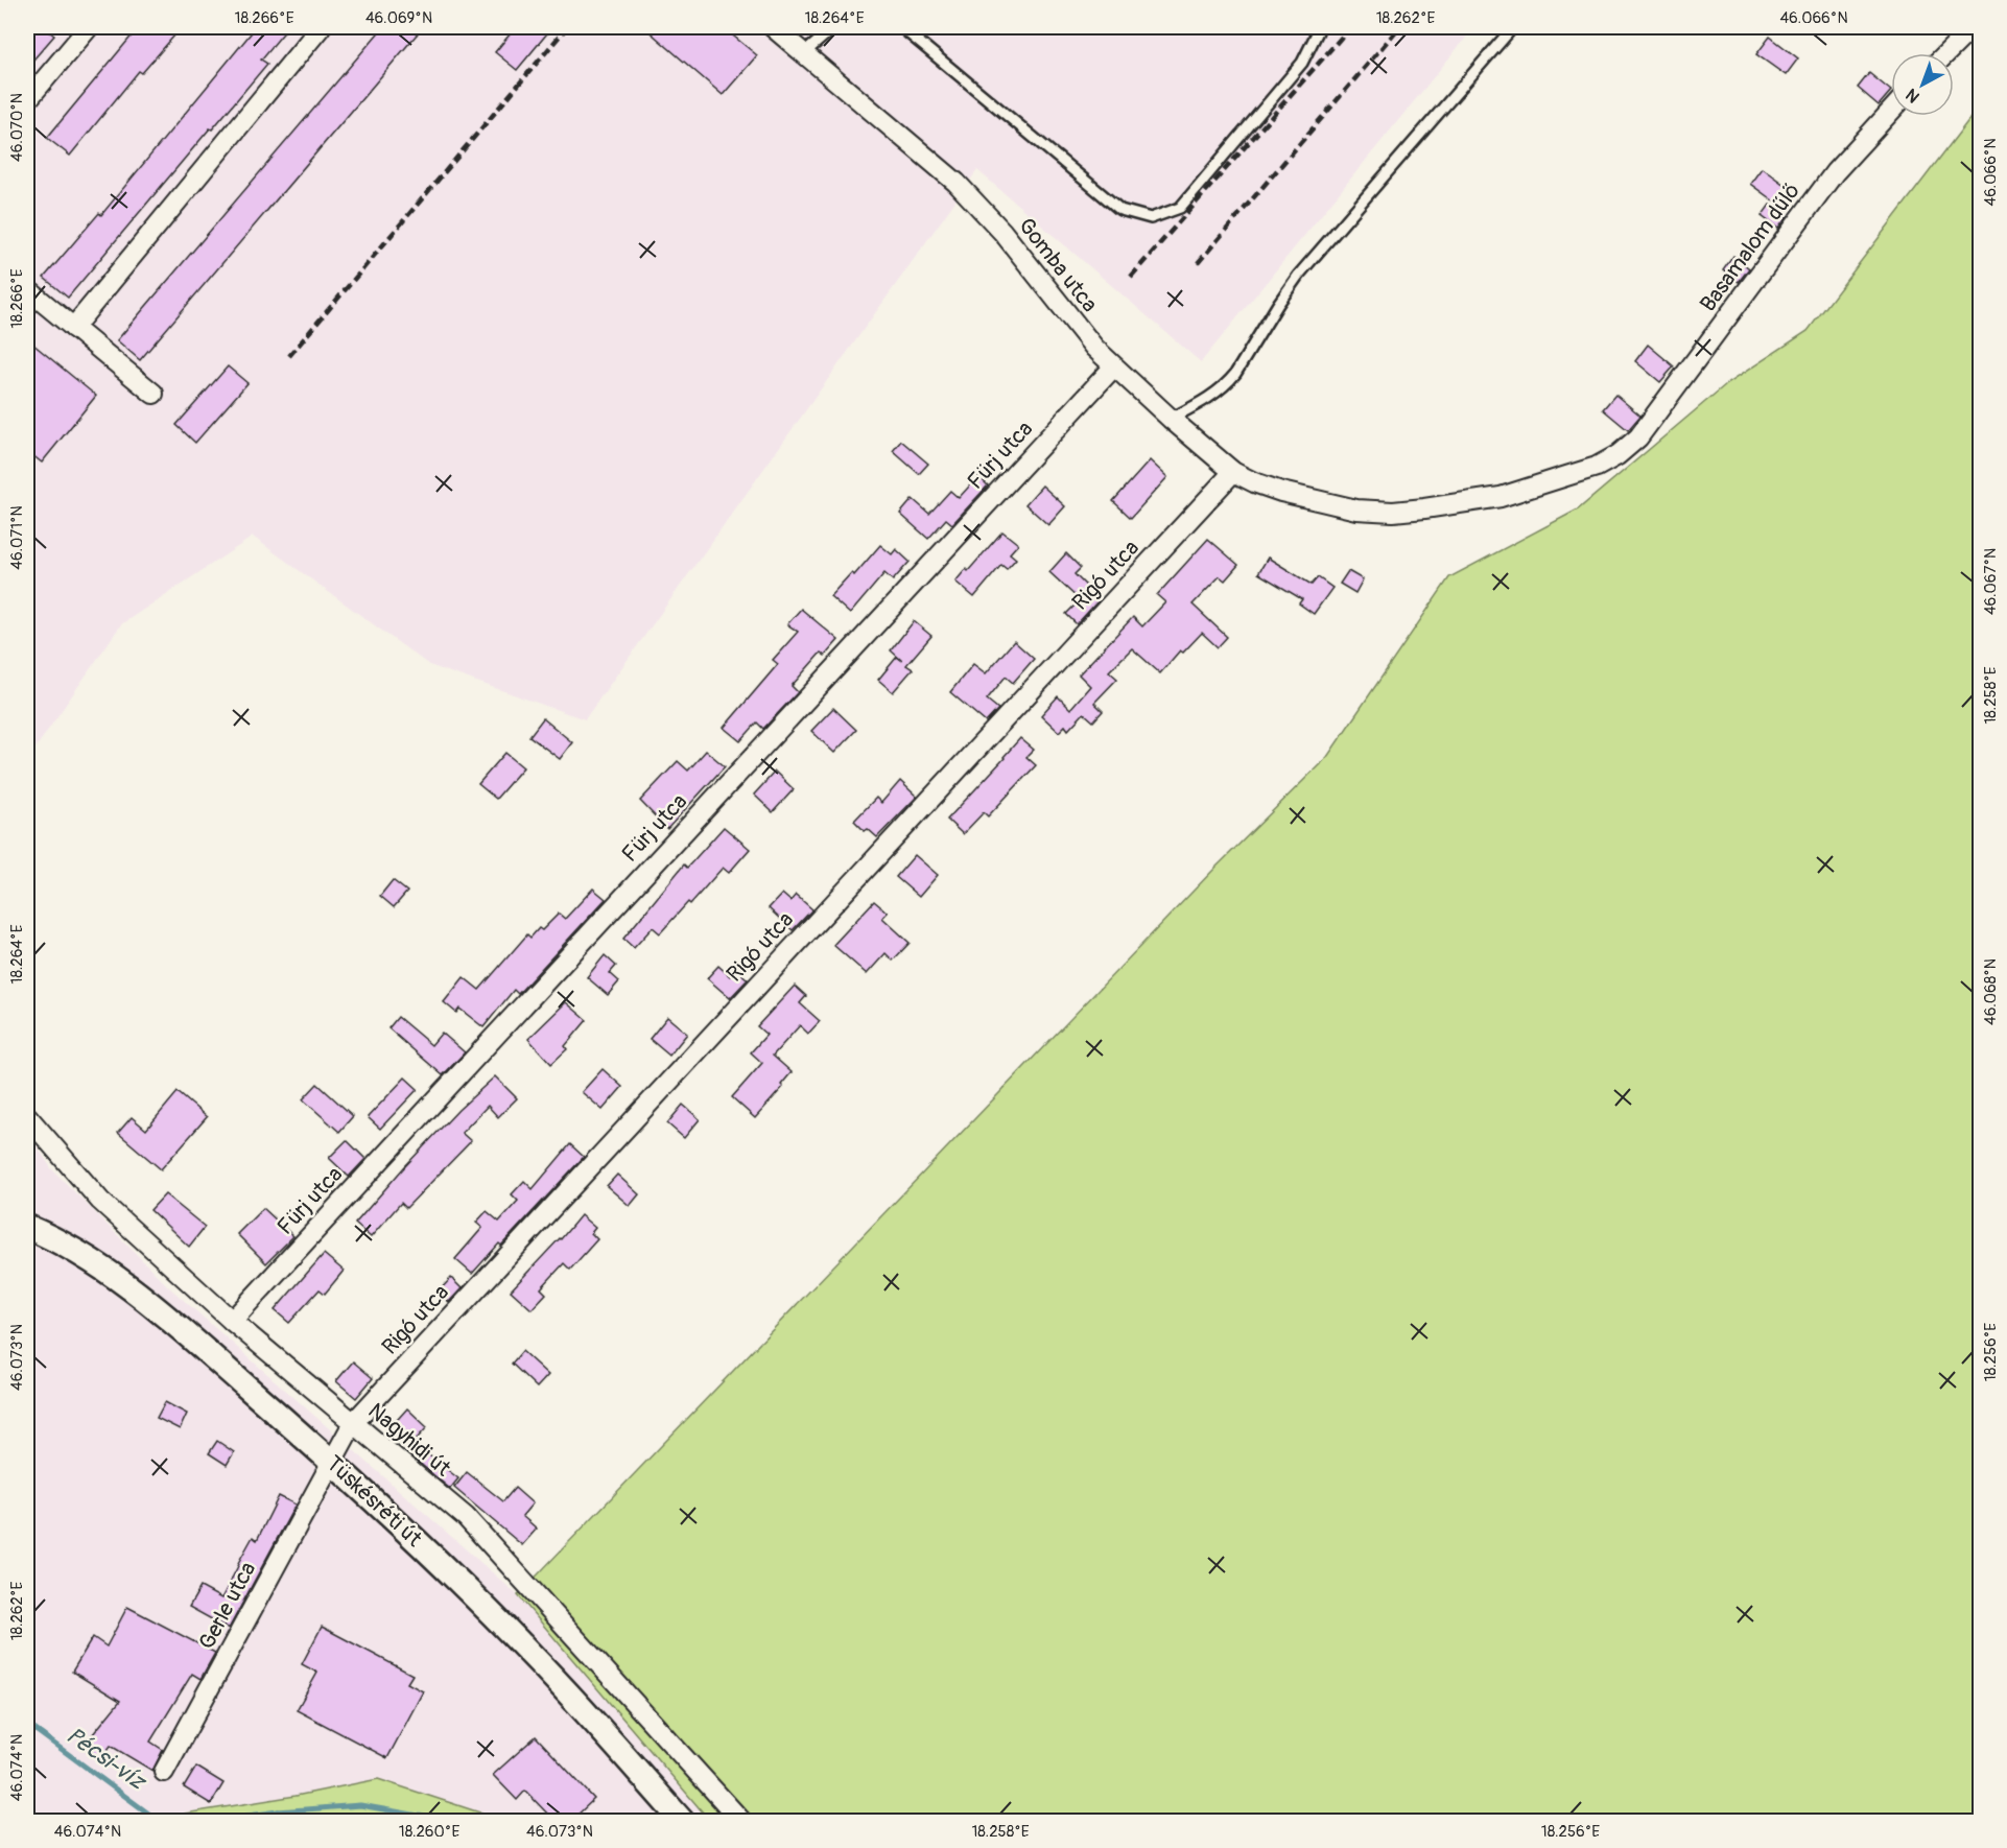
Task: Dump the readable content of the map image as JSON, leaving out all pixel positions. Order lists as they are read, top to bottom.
{
  "streets": {
    "street": [
      "Basamalom dűlő",
      "Gomba utca",
      "Fürj utca",
      "Rigó utca",
      "Nagyhidi út",
      "Tüskésréti út",
      "Gerle utca"
    ]
  },
  "crossings": [
    ["Basamalom dűlő", "Gomba utca"],
    ["Gomba utca", "Fürj utca"],
    ["Gomba utca", "Rigó utca"],
    ["Fürj utca", "Nagyhidi út"],
    ["Rigó utca", "Nagyhidi út"],
    ["Rigó utca", "Tüskésréti út"],
    ["Rigó utca", "Gerle utca"],
    ["Tüskésréti út", "Gerle utca"]
  ],
  "water": ["Pécsi-víz"],
  "north": "bottom left",
  "coordinates": [
    "18.266°E",
    "46.069°N",
    "18.264°E",
    "18.262°E",
    "46.066°N",
    "46.070°N",
    "46.071°N",
    "46.067°N",
    "18.258°E",
    "46.068°N",
    "18.256°E",
    "46.073°N",
    "46.074°N",
    "18.260°E"
  ]
}
